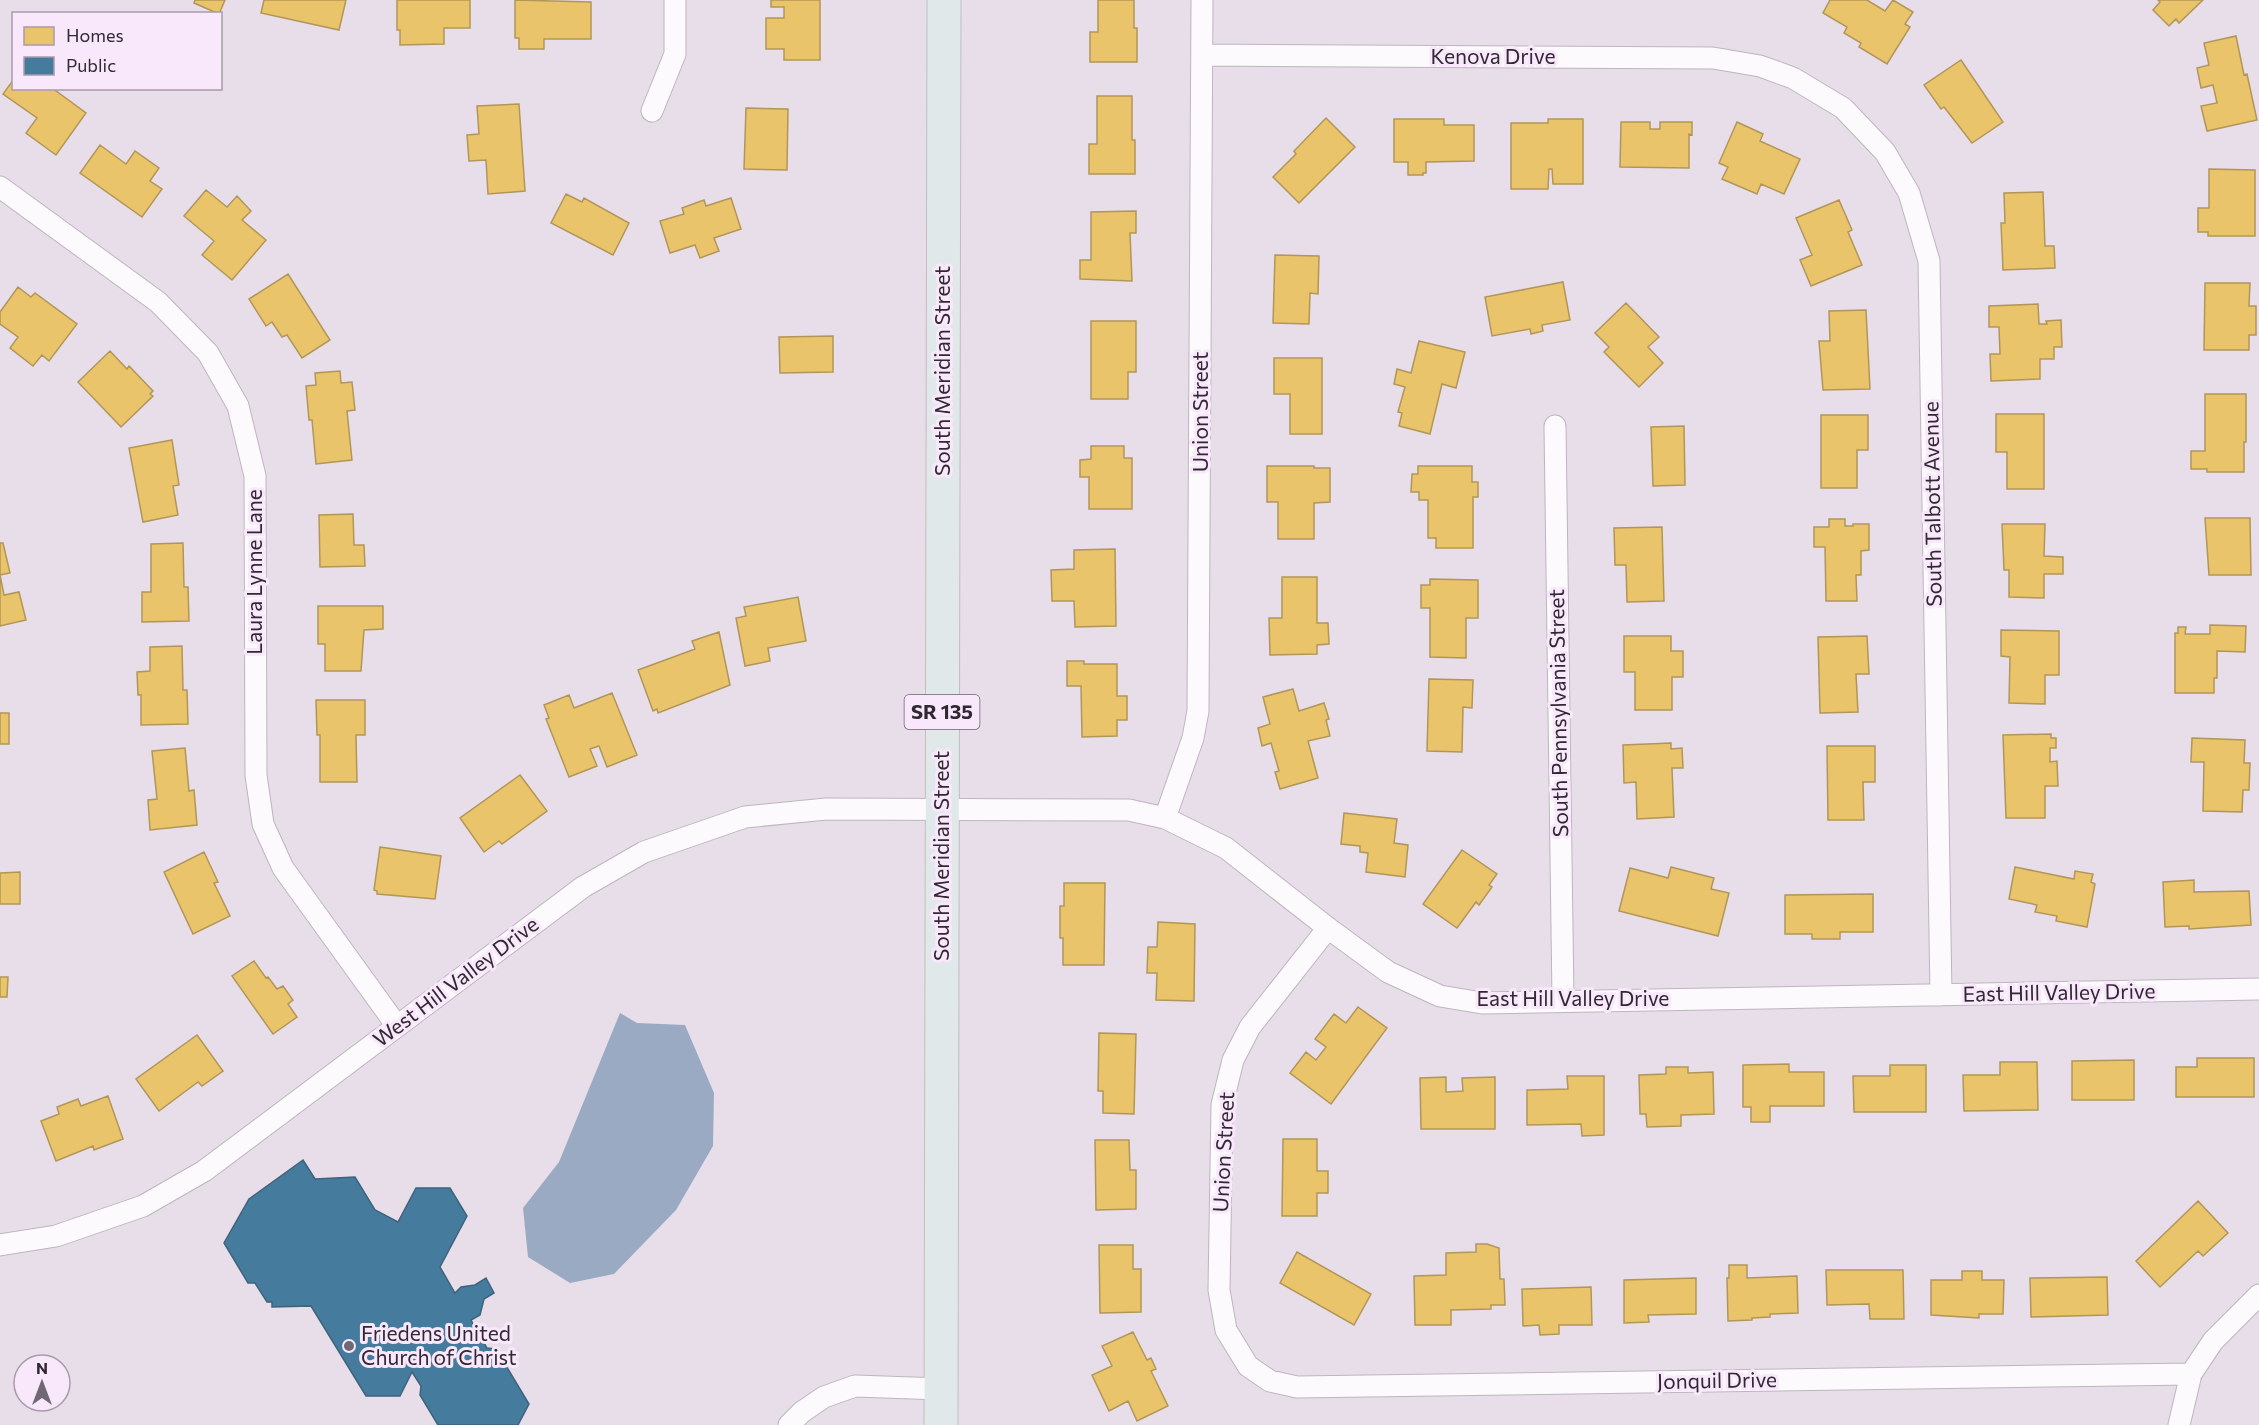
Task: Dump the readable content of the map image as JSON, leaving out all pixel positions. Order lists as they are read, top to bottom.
{
  "streets": {
    "main road": ["South Meridian Street", "SR 135"],
    "street": [
      "Kenova Drive",
      "Union Street",
      "South Talbott Avenue",
      "Laura Lynne Lane",
      "South Pennsylvania Street",
      "West Hill Valley Drive",
      "East Hill Valley Drive",
      "Jonquil Drive"
    ]
  },
  "crossings": [
    ["Kenova Drive", "Union Street"],
    ["Kenova Drive", "South Talbott Avenue"],
    ["South Meridian Street", "West Hill Valley Drive"],
    ["South Meridian Street", "East Hill Valley Drive"],
    ["Union Street", "East Hill Valley Drive"],
    ["Union Street", "Jonquil Drive"],
    ["South Talbott Avenue", "East Hill Valley Drive"],
    ["Laura Lynne Lane", "West Hill Valley Drive"],
    ["South Pennsylvania Street", "East Hill Valley Drive"],
    ["West Hill Valley Drive", "East Hill Valley Drive"]
  ],
  "places": ["Friedens United Church of Christ"],
  "legend": ["Homes", "Public"],
  "north": "top"
}
